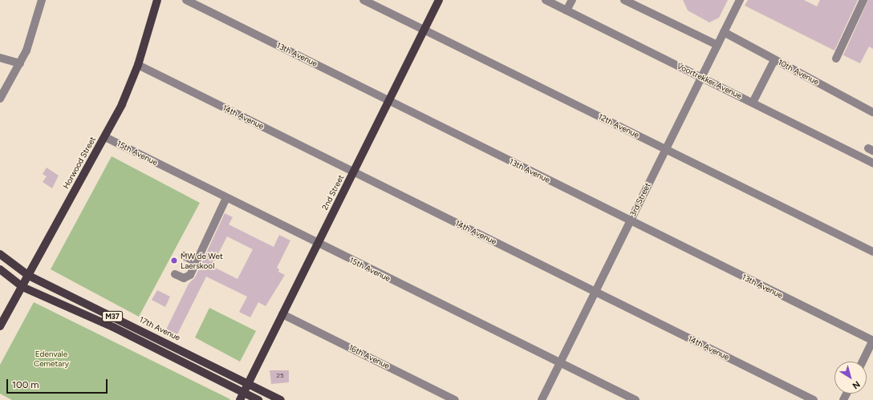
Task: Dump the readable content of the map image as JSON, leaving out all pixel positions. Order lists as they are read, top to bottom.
{
  "streets": {
    "main road": [
      "Horwood Street",
      "2nd Street",
      "M37",
      "17th Avenue"
    ],
    "street": [
      "13th Avenue",
      "10th Avenue",
      "Voortrekker Avenue",
      "14th Avenue",
      "12th Avenue",
      "15th Avenue",
      "3rd Street",
      "16th Avenue"
    ]
  },
  "crossings": [
    ["13th Avenue", "2nd Street"],
    ["13th Avenue", "3rd Street"],
    ["10th Avenue", "3rd Street"],
    ["Voortrekker Avenue", "3rd Street"],
    ["14th Avenue", "Horwood Street"],
    ["14th Avenue", "2nd Street"],
    ["14th Avenue", "3rd Street"],
    ["12th Avenue", "2nd Street"],
    ["12th Avenue", "3rd Street"],
    ["15th Avenue", "Horwood Street"],
    ["15th Avenue", "2nd Street"],
    ["15th Avenue", "3rd Street"],
    ["Horwood Street", "M37"],
    ["Horwood Street", "17th Avenue"],
    ["2nd Street", "M37"],
    ["2nd Street", "17th Avenue"],
    ["2nd Street", "16th Avenue"],
    ["M37", "17th Avenue"]
  ],
  "parks": ["Edenvale Cemetary"],
  "places": ["MW de Wet Laerskool"],
  "house_numbers": ["25"],
  "scale_bar": "100 m",
  "north": "bottom right"
}
